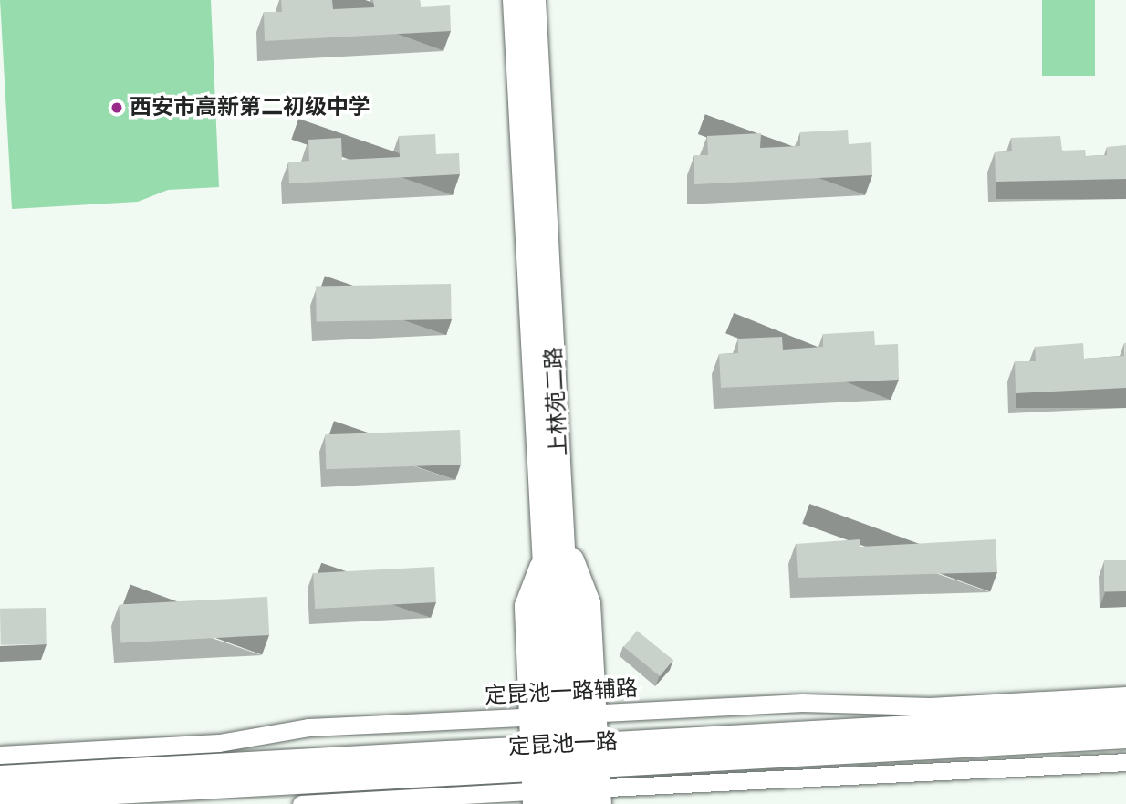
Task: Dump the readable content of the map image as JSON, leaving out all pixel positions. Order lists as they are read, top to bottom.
{
  "streets": {
    "main road": ["上林苑二路", "定昆池一路"],
    "street": ["定昆池一路辅路"]
  },
  "crossings": [
    ["上林苑二路", "定昆池一路辅路"],
    ["上林苑二路", "定昆池一路"]
  ],
  "places": ["西安市高新第二初级中学"]
}
